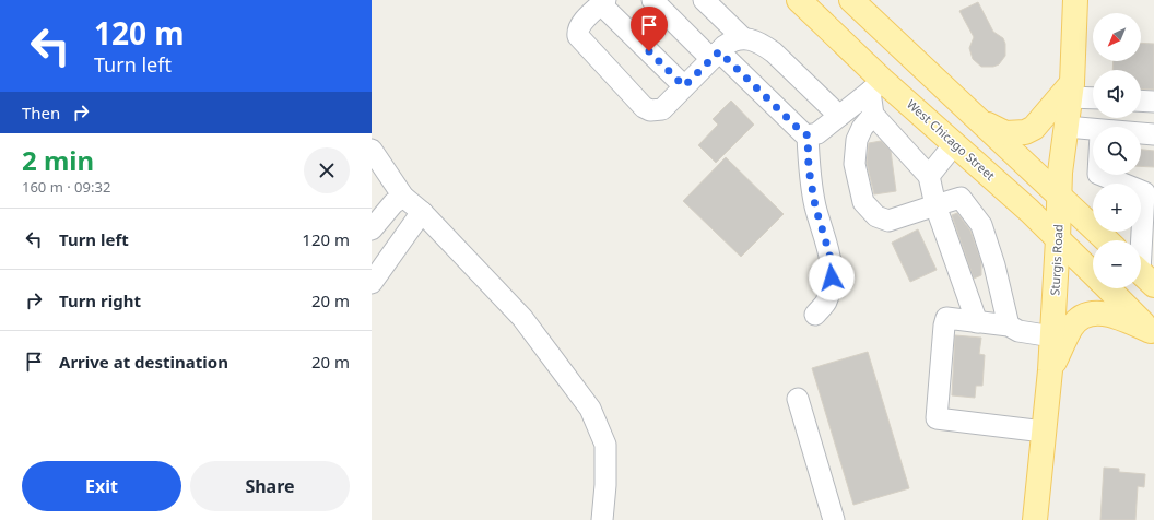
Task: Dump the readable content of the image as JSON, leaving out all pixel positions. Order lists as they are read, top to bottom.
{
  "streets": {
    "main road": ["West Chicago Street", "Sturgis Road"]
  },
  "crossings": [
    ["West Chicago Street", "Sturgis Road"]
  ],
  "north": "bottom left",
  "page": {
    "turn": ["120 m", "Turn left"],
    "map_buttons": ["+", "−"],
    "then": "Then",
    "heading": ["2 min", "160 m · 09:32"],
    "list": [
      {
        "name": "Turn left",
        "value": "120 m"
      },
      {
        "name": "Turn right",
        "value": "20 m"
      },
      {
        "name": "Arrive at destination",
        "value": "20 m"
      }
    ],
    "buttons": ["Exit", "Share"]
  }
}
